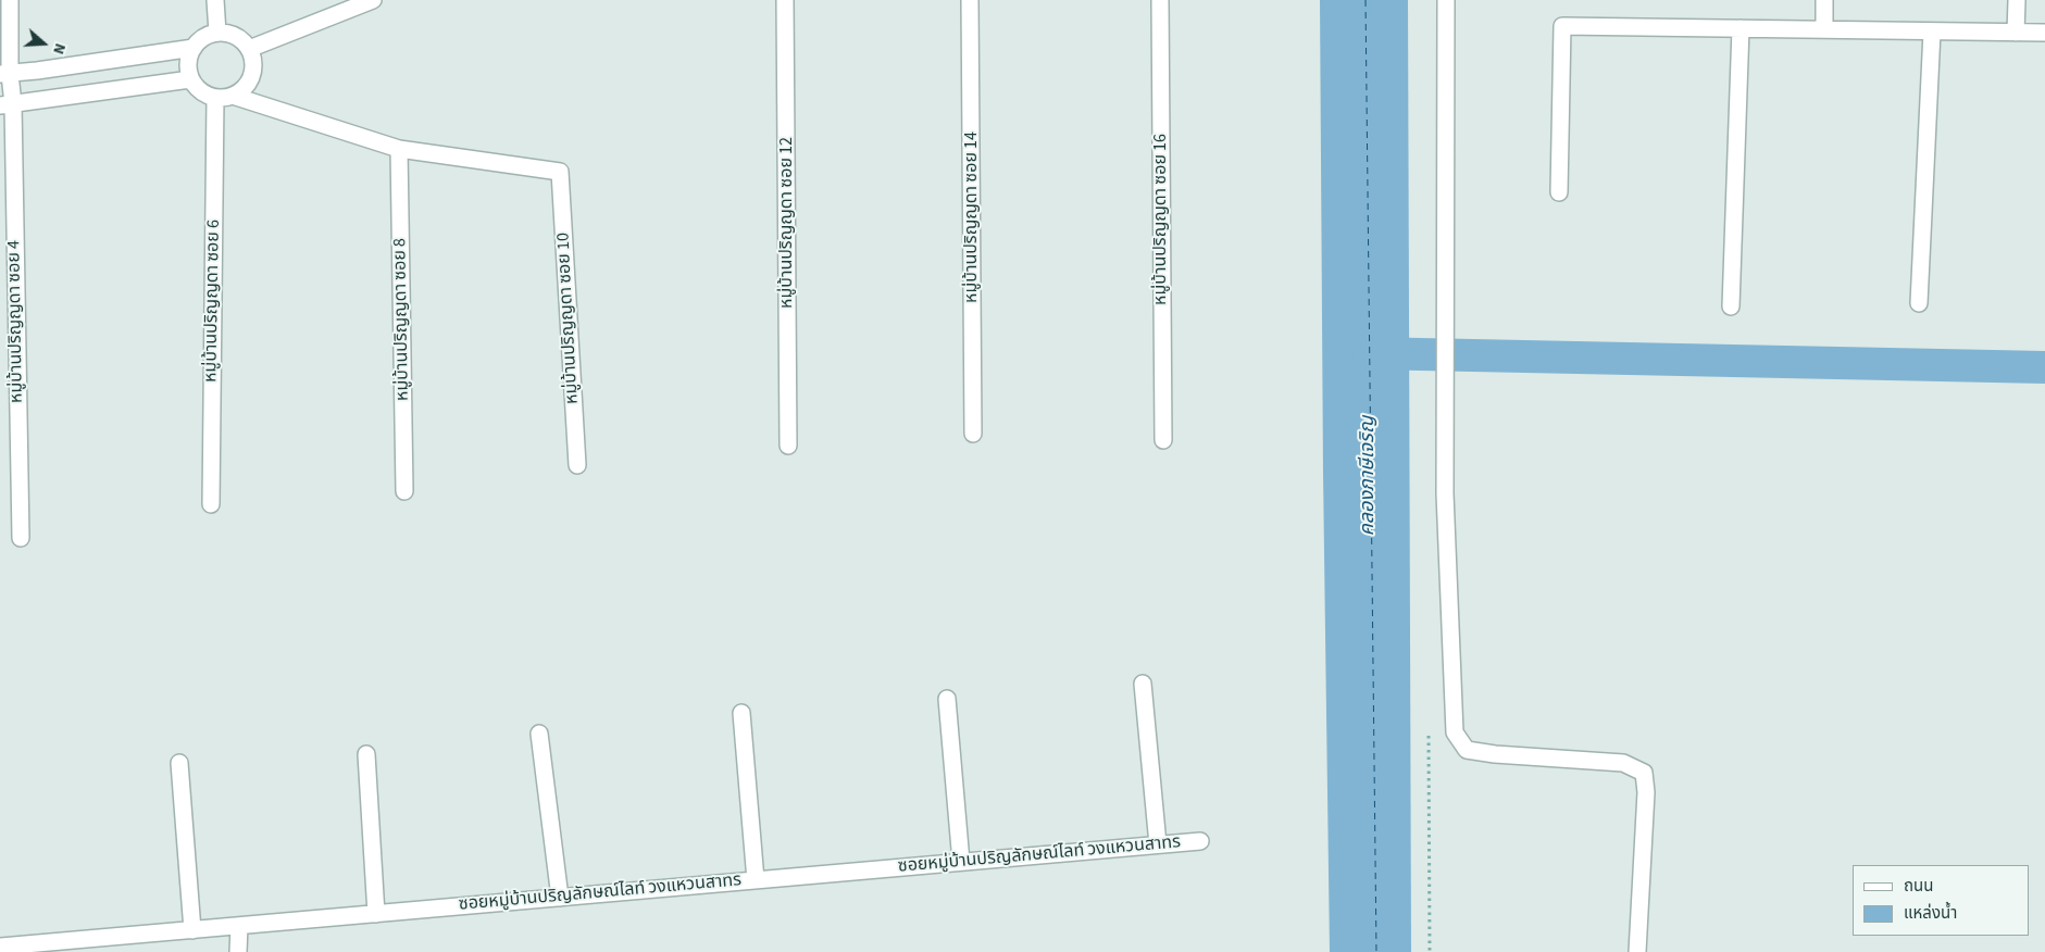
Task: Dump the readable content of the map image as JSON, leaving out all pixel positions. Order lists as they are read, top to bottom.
{
  "streets": {
    "street": [
      "หมู่บ้านปริญญดา ซอย 14",
      "หมู่บ้านปริญญดา ซอย 16",
      "หมู่บ้านปริญญดา ซอย 12",
      "หมู่บ้านปริญญดา ซอย 6",
      "หมู่บ้านปริญญดา ซอย 10",
      "หมู่บ้านปริญญดา ซอย 8",
      "หมู่บ้านปริญญดา ซอย 4",
      "ซอยหมู่บ้านปริญลักษณ์ไลท์ วงแหวนสาทร"
    ]
  },
  "crossings": [
    ["หมู่บ้านปริญญดา ซอย 10", "หมู่บ้านปริญญดา ซอย 8"]
  ],
  "water": ["คลองภาษีเจริญ"],
  "legend": ["ถนน", "แหล่งน้ำ"],
  "north": "right"
}
